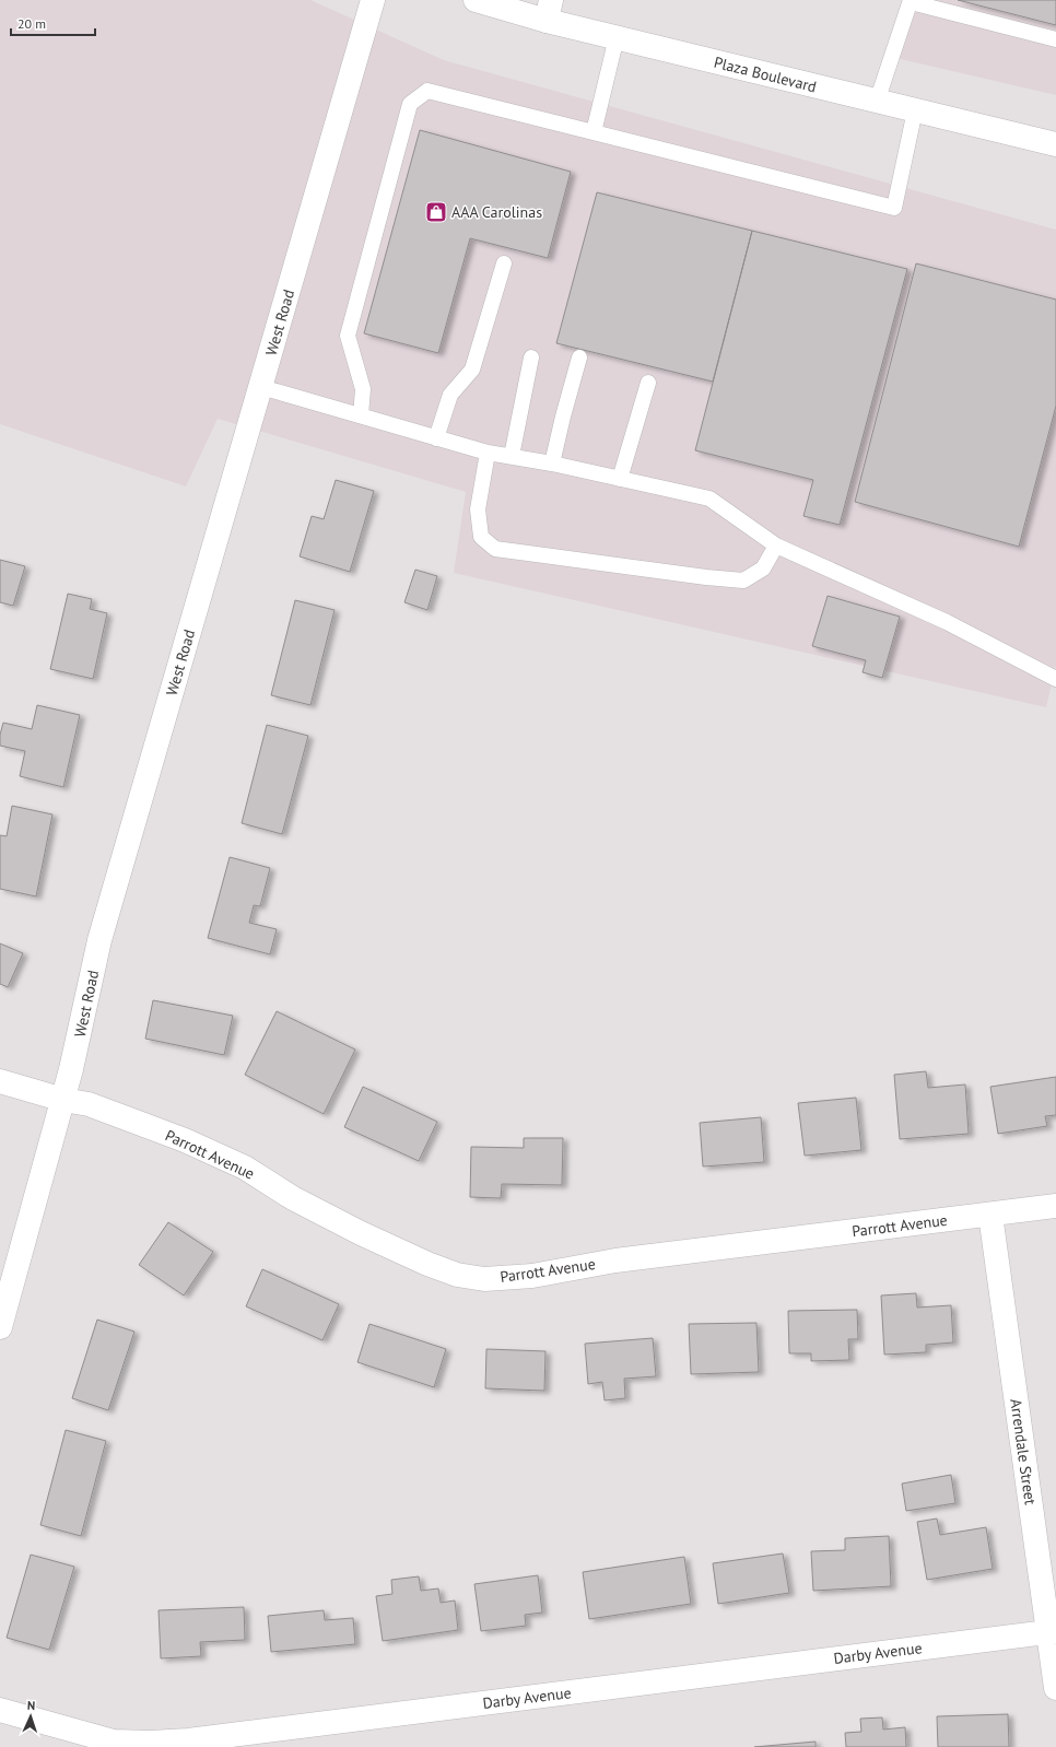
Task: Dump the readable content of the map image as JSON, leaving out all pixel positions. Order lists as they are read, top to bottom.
{
  "streets": {
    "street": [
      "Plaza Boulevard",
      "West Road",
      "Parrott Avenue",
      "Arrendale Street",
      "Darby Avenue"
    ]
  },
  "crossings": [
    ["West Road", "Parrott Avenue"],
    ["Parrott Avenue", "Arrendale Street"],
    ["Arrendale Street", "Darby Avenue"]
  ],
  "places": {
    "shop": ["AAA Carolinas"]
  },
  "scale_bar": "20 m",
  "north": "top"
}
